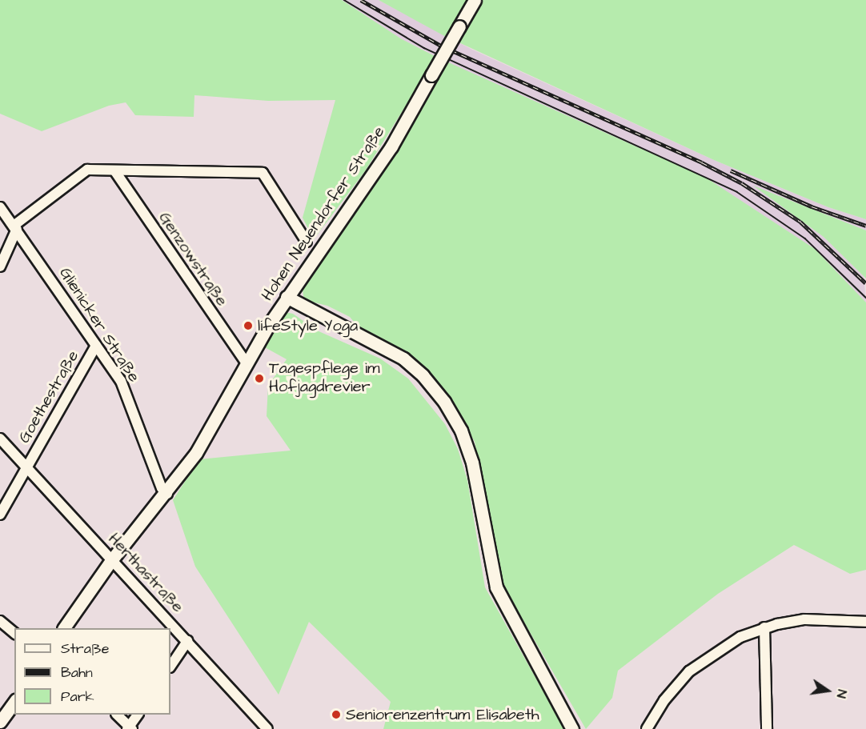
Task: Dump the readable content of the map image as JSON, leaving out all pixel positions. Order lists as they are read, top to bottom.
{
  "streets": {
    "main road": ["Hohen Neuendorfer Straße"],
    "street": [
      "Genzowstraße",
      "Glienicker Straße",
      "Goethestraße",
      "Herthastraße"
    ]
  },
  "crossings": [
    ["Hohen Neuendorfer Straße", "Genzowstraße"],
    ["Hohen Neuendorfer Straße", "Glienicker Straße"],
    ["Hohen Neuendorfer Straße", "Herthastraße"],
    ["Glienicker Straße", "Goethestraße"],
    ["Goethestraße", "Herthastraße"]
  ],
  "places": ["lifeStyle Yoga", "Tagespflege im Hofjagdrevier", "Seniorenzentrum Elisabeth"],
  "legend": ["Straße", "Bahn", "Park"],
  "north": "right"
}
